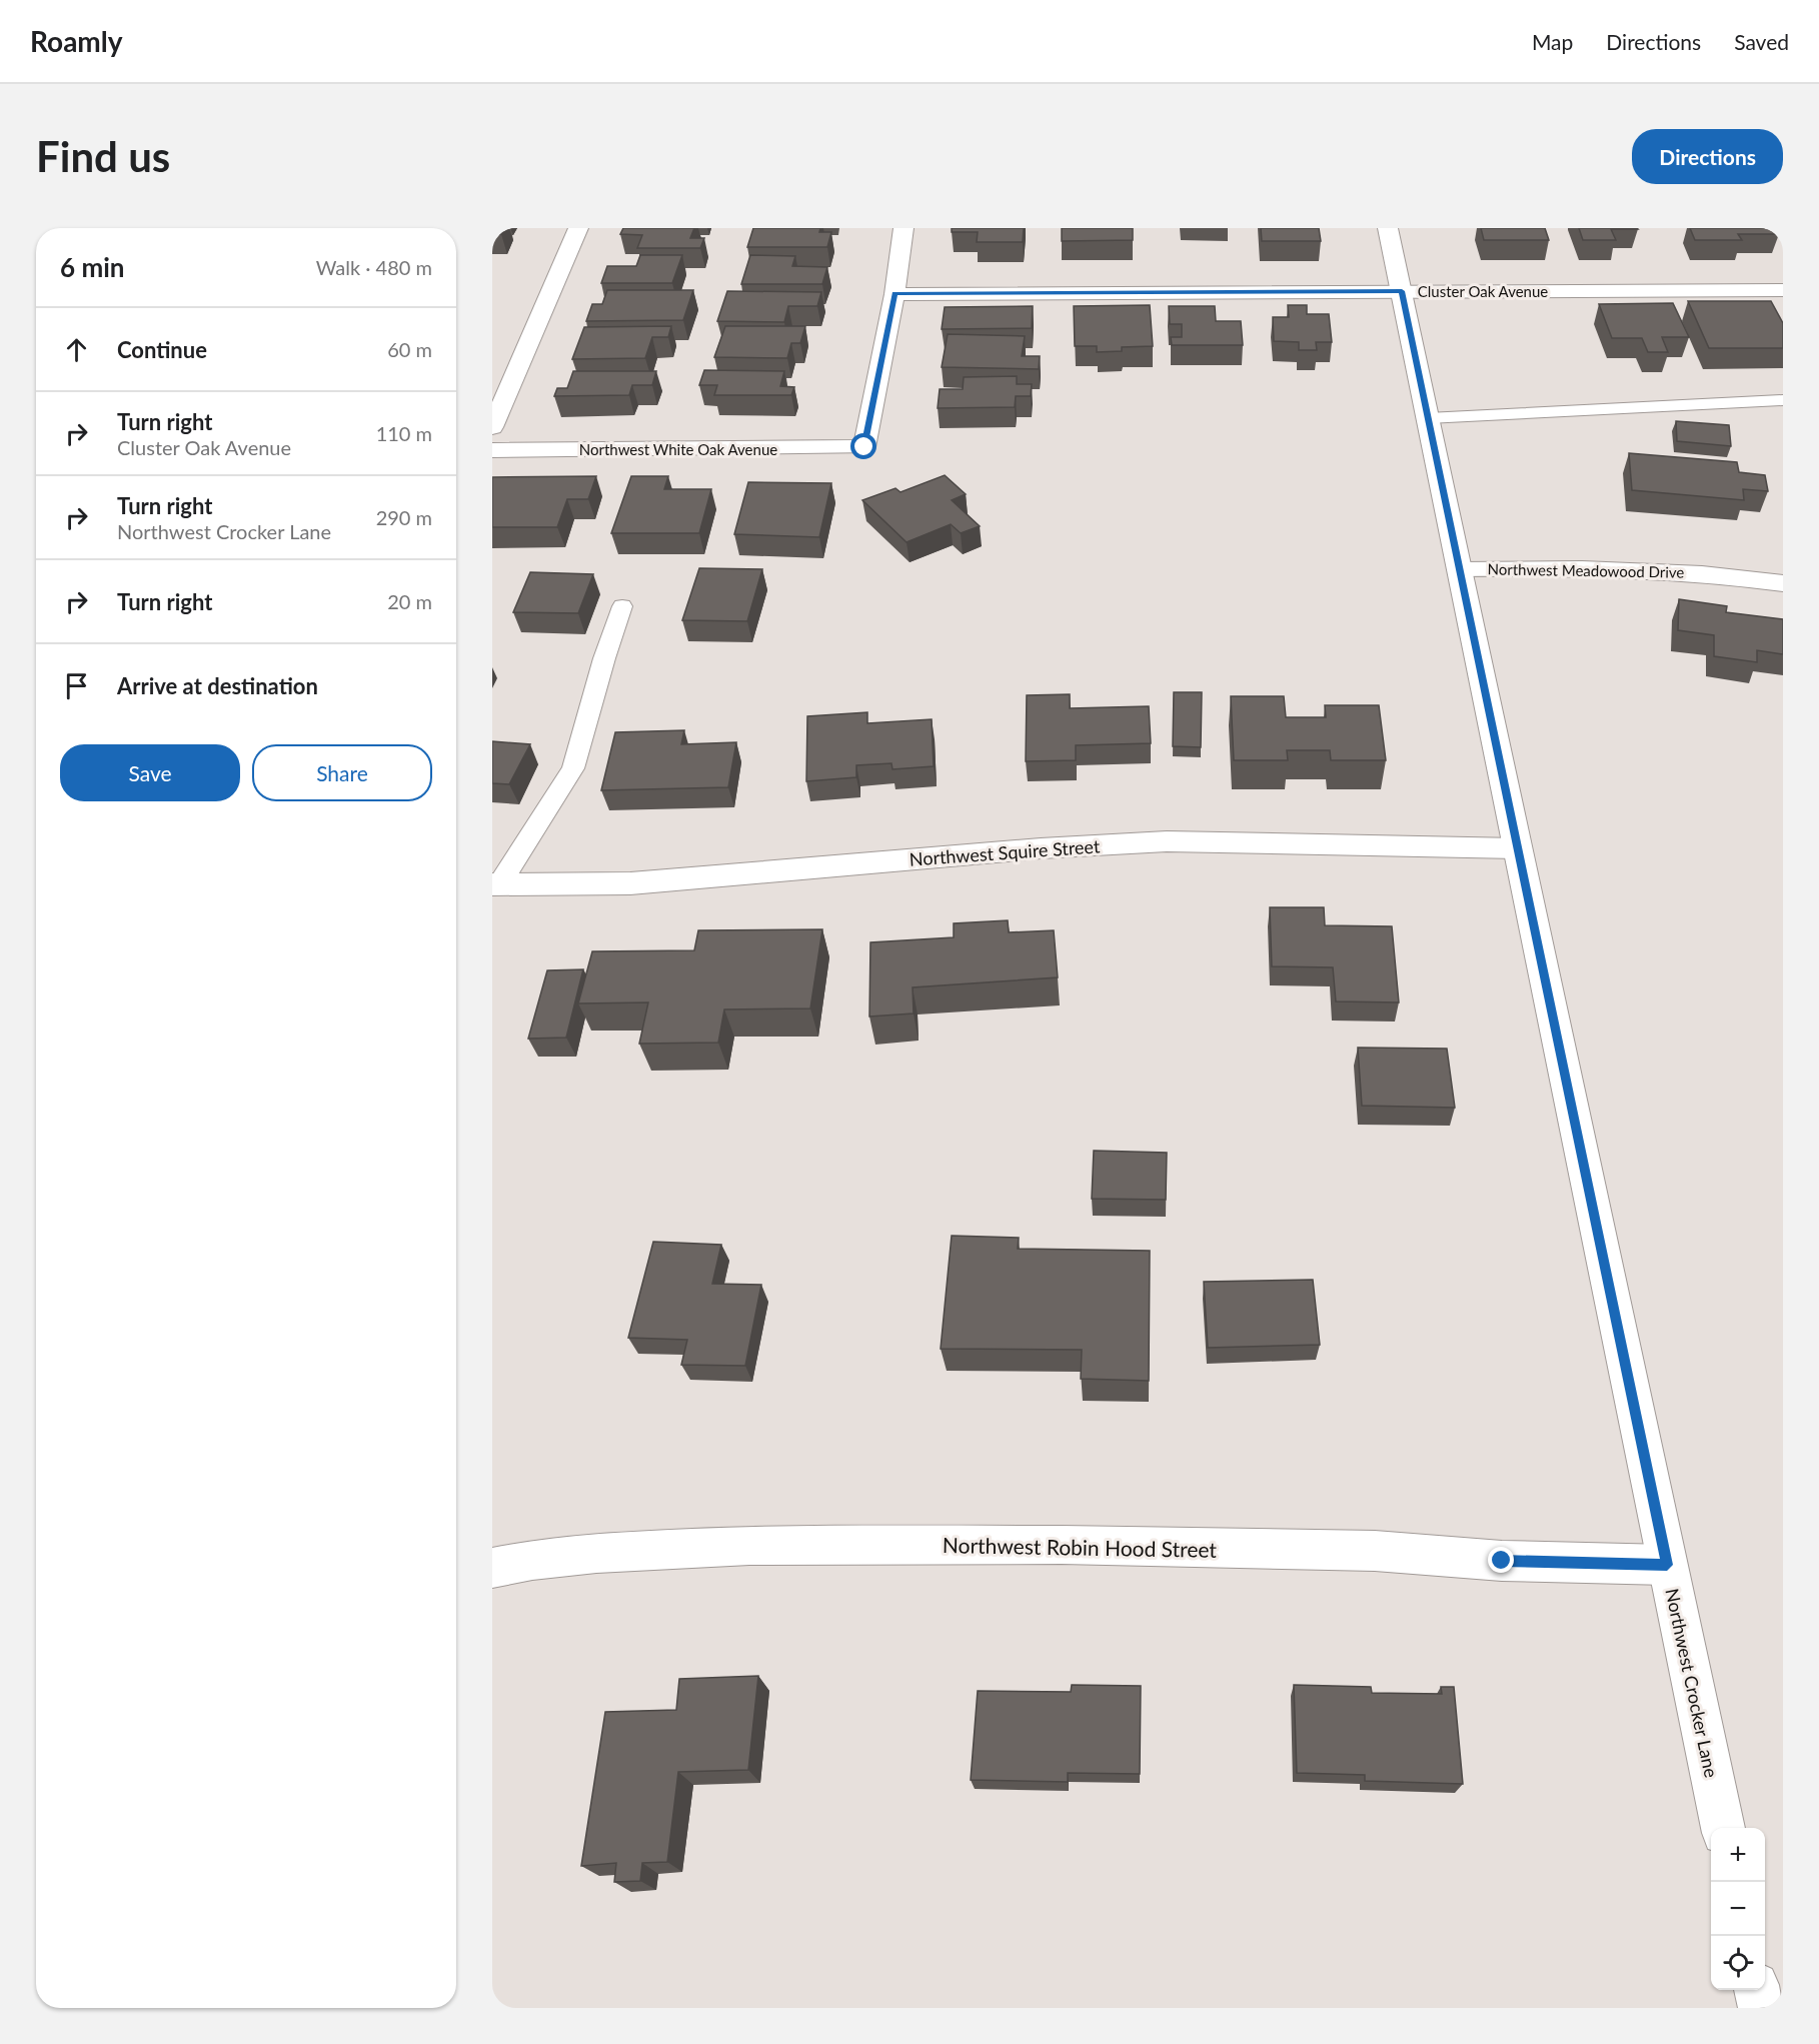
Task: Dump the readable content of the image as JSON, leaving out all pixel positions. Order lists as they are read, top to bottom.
{
  "streets": {
    "street": [
      "Cluster Oak Avenue",
      "Northwest White Oak Avenue",
      "Northwest Meadowood Drive",
      "Northwest Squire Street",
      "Northwest Robin Hood Street",
      "Northwest Crocker Lane"
    ]
  },
  "crossings": [
    ["Cluster Oak Avenue", "Northwest White Oak Avenue"],
    ["Cluster Oak Avenue", "Northwest Crocker Lane"],
    ["Northwest Meadowood Drive", "Northwest Crocker Lane"],
    ["Northwest Squire Street", "Northwest Crocker Lane"],
    ["Northwest Robin Hood Street", "Northwest Crocker Lane"]
  ],
  "page": {
    "header": "Roamly",
    "nav": ["Map", "Directions", "Saved"],
    "buttons": [
      "Directions",
      ["Save", "Share"]
    ],
    "title": "Find us",
    "heading": ["6 min", "Walk · 480 m"],
    "list": [
      ["Continue", "60 m"],
      ["Turn right", "Cluster Oak Avenue", "110 m"],
      ["Turn right", "Northwest Crocker Lane", "290 m"],
      ["Turn right", "20 m"],
      "Arrive at destination"
    ],
    "map_buttons": ["+", "−"]
  }
}
